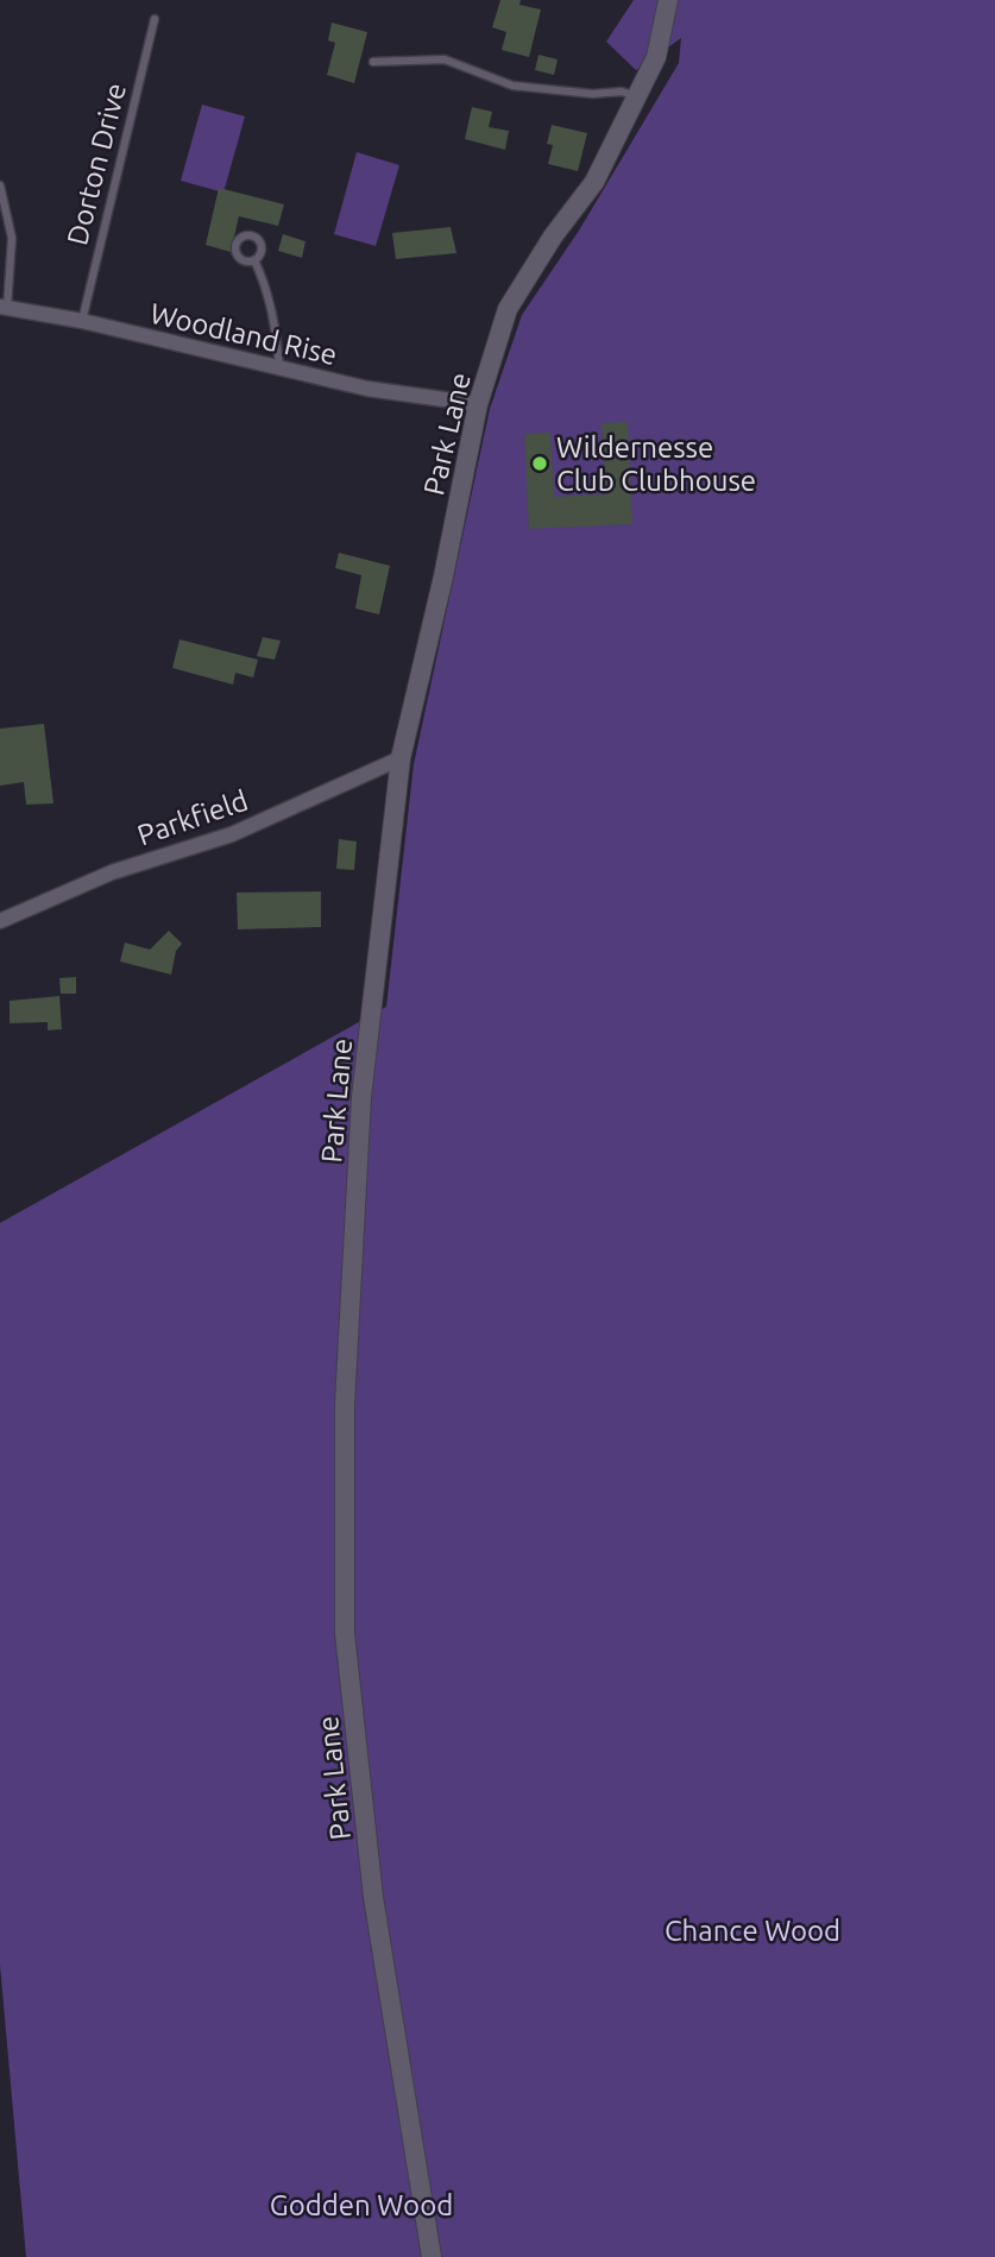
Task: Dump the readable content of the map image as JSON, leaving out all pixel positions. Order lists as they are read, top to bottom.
{
  "streets": {
    "street": ["Woodland Rise", "Park Lane", "Parkfield"],
    "lane": ["Dorton Drive"]
  },
  "crossings": [
    ["Dorton Drive", "Woodland Rise"],
    ["Woodland Rise", "Park Lane"],
    ["Park Lane", "Parkfield"]
  ],
  "parks": ["Chance Wood", "Godden Wood"],
  "places": ["Wildernesse Club Clubhouse"]
}
